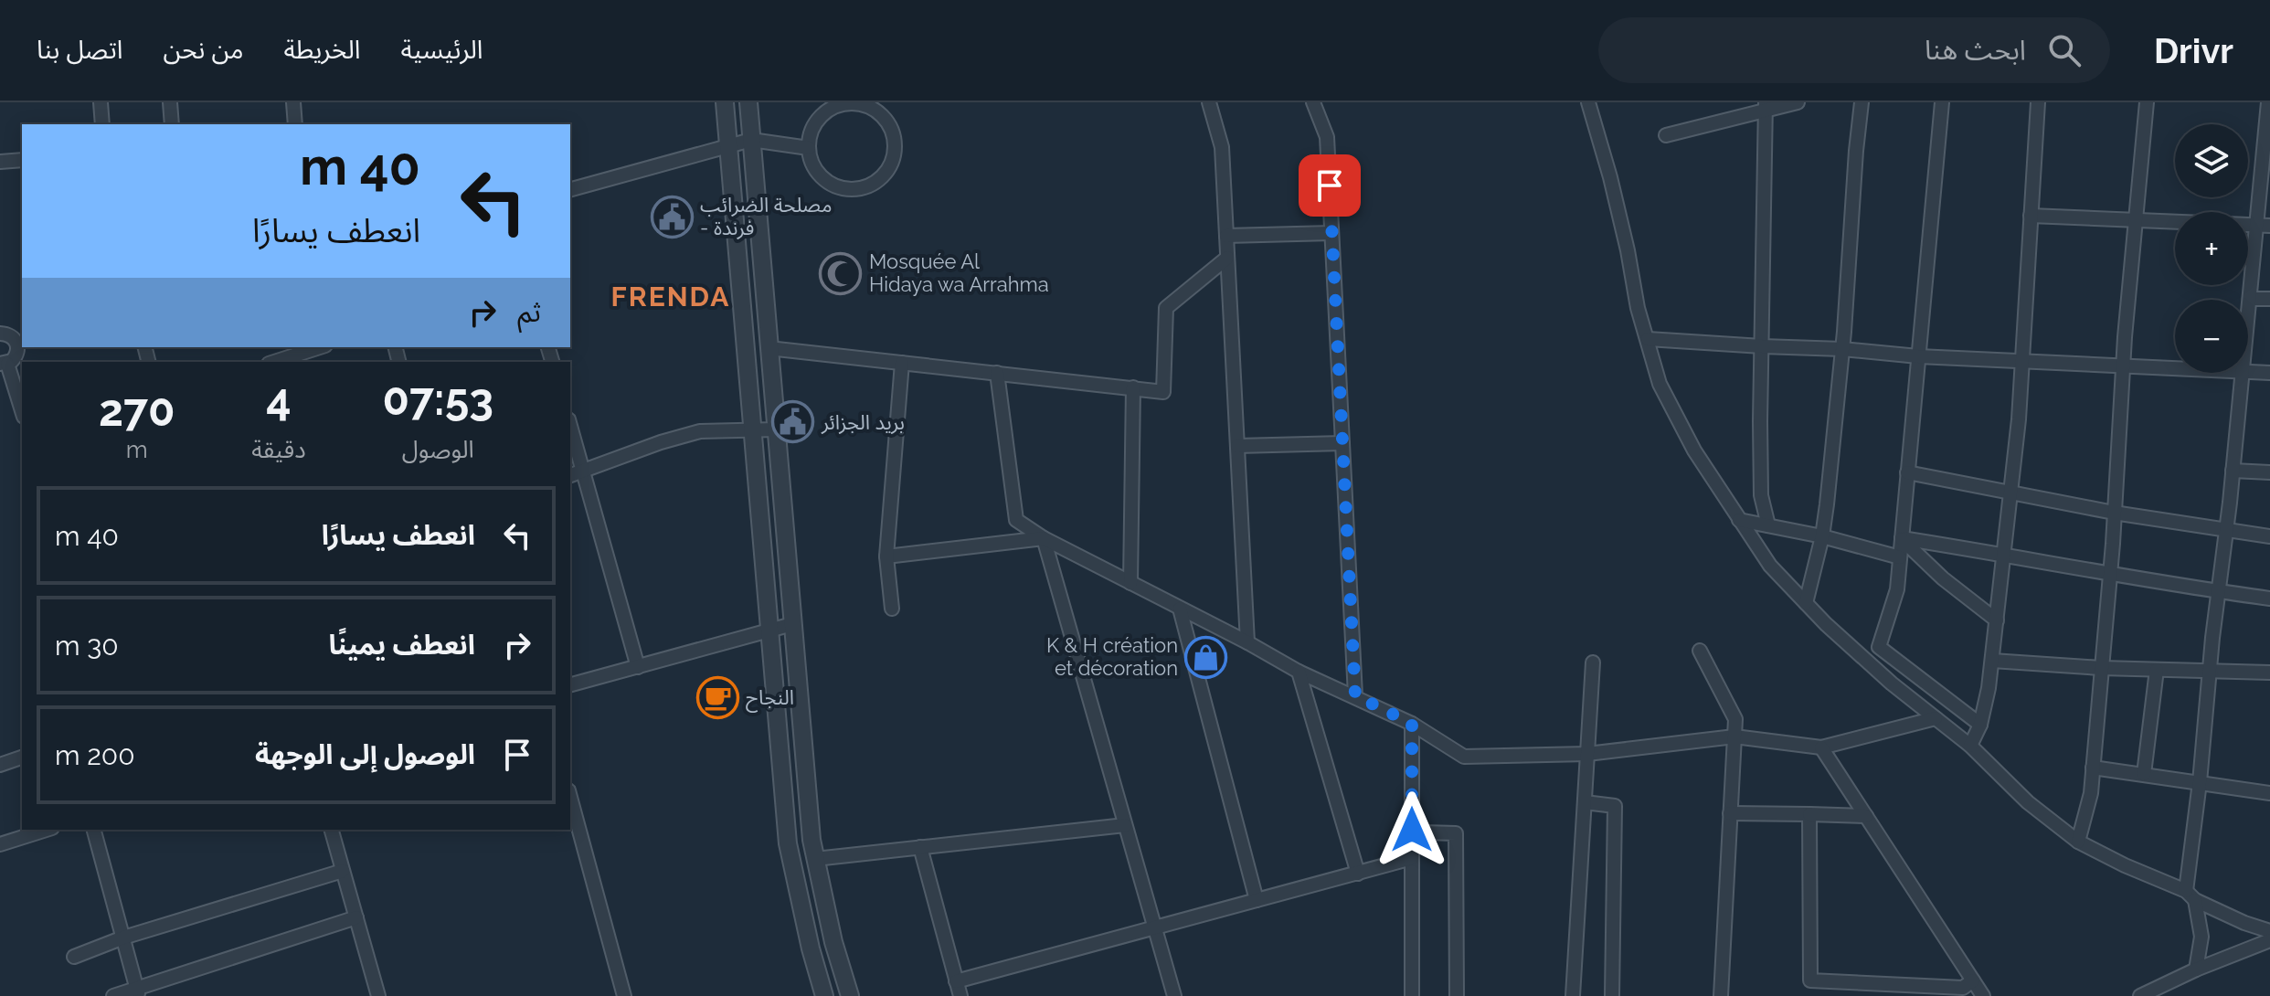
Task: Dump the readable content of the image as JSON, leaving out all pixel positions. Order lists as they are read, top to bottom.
{
  "districts": ["FRENDA"],
  "places": {
    "public building": ["مصلحة الضرائب - فرندة", "بريد الجزائر"],
    "mosque": ["Mosquée Al Hidaya wa Arrahma"],
    "shop": ["K & H création et décoration"],
    "cafe": ["النجاح"]
  },
  "page": {
    "header": "Drivr",
    "search": "ابحث هنا",
    "nav": [
      "الرئيسية",
      "الخريطة",
      "من نحن",
      "اتصل بنا"
    ],
    "map_buttons": ["+", "−"],
    "turn": ["40 m", "انعطف يسارًا"],
    "then": "ثم",
    "eta": [
      "07:53",
      "الوصول",
      "4",
      "دقيقة",
      "270",
      "m"
    ],
    "list": [
      {
        "name": "انعطف يسارًا",
        "value": "40 m"
      },
      {
        "name": "انعطف يمينًا",
        "value": "30 m"
      },
      {
        "name": "الوصول إلى الوجهة",
        "value": "200 m"
      }
    ]
  }
}
